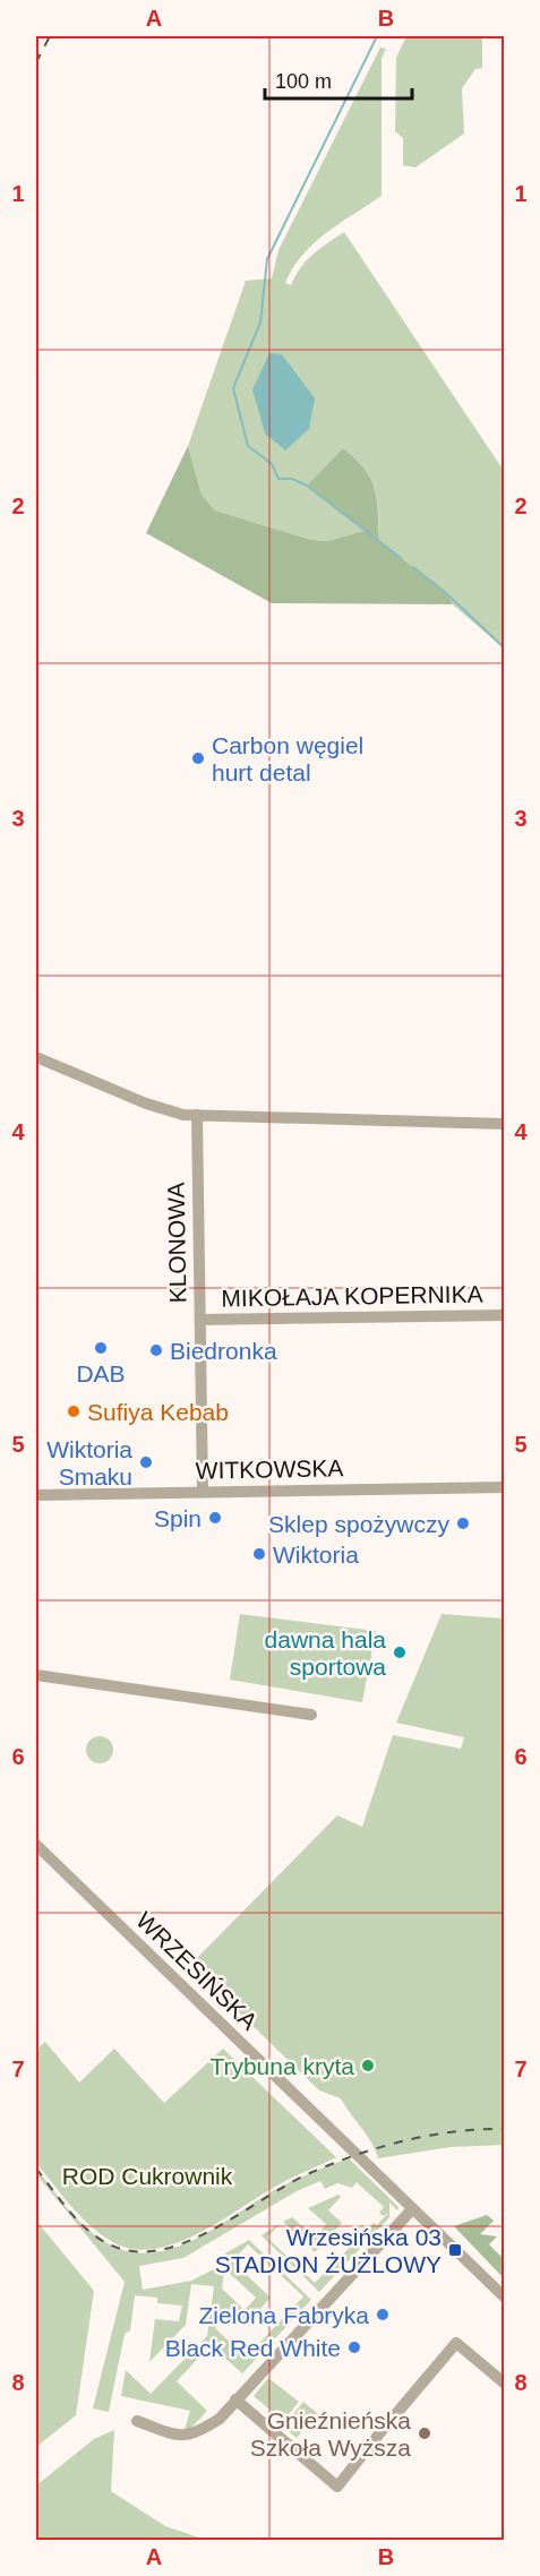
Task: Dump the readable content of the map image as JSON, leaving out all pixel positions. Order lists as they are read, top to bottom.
{
  "streets": {
    "street": [
      "KLONOWA",
      "MIKOŁAJA KOPERNIKA",
      "WITKOWSKA",
      "WRZESIŃSKA"
    ]
  },
  "crossings": [
    ["KLONOWA", "MIKOŁAJA KOPERNIKA"],
    ["KLONOWA", "WITKOWSKA"]
  ],
  "parks": ["ROD Cukrownik"],
  "places": {
    "other": [
      "Carbon węgiel hurt detal",
      "DAB",
      "Biedronka",
      "Sufiya Kebab",
      "Wiktoria Smaku",
      "Spin",
      "Sklep spożywczy",
      "Wiktoria",
      "dawna hala sportowa",
      "Trybuna kryta",
      "Zielona Fabryka",
      "Black Red White",
      "Gnieźnieńska Szkoła Wyższa"
    ],
    "transit": ["Wrzesińska 03 STADION ŻUŻLOWY"]
  },
  "scale_bar": "100 m",
  "grid": {
    "columns": ["A", "B"],
    "rows": [
      "1",
      "2",
      "3",
      "4",
      "5",
      "6",
      "7",
      "8"
    ]
  }
}
